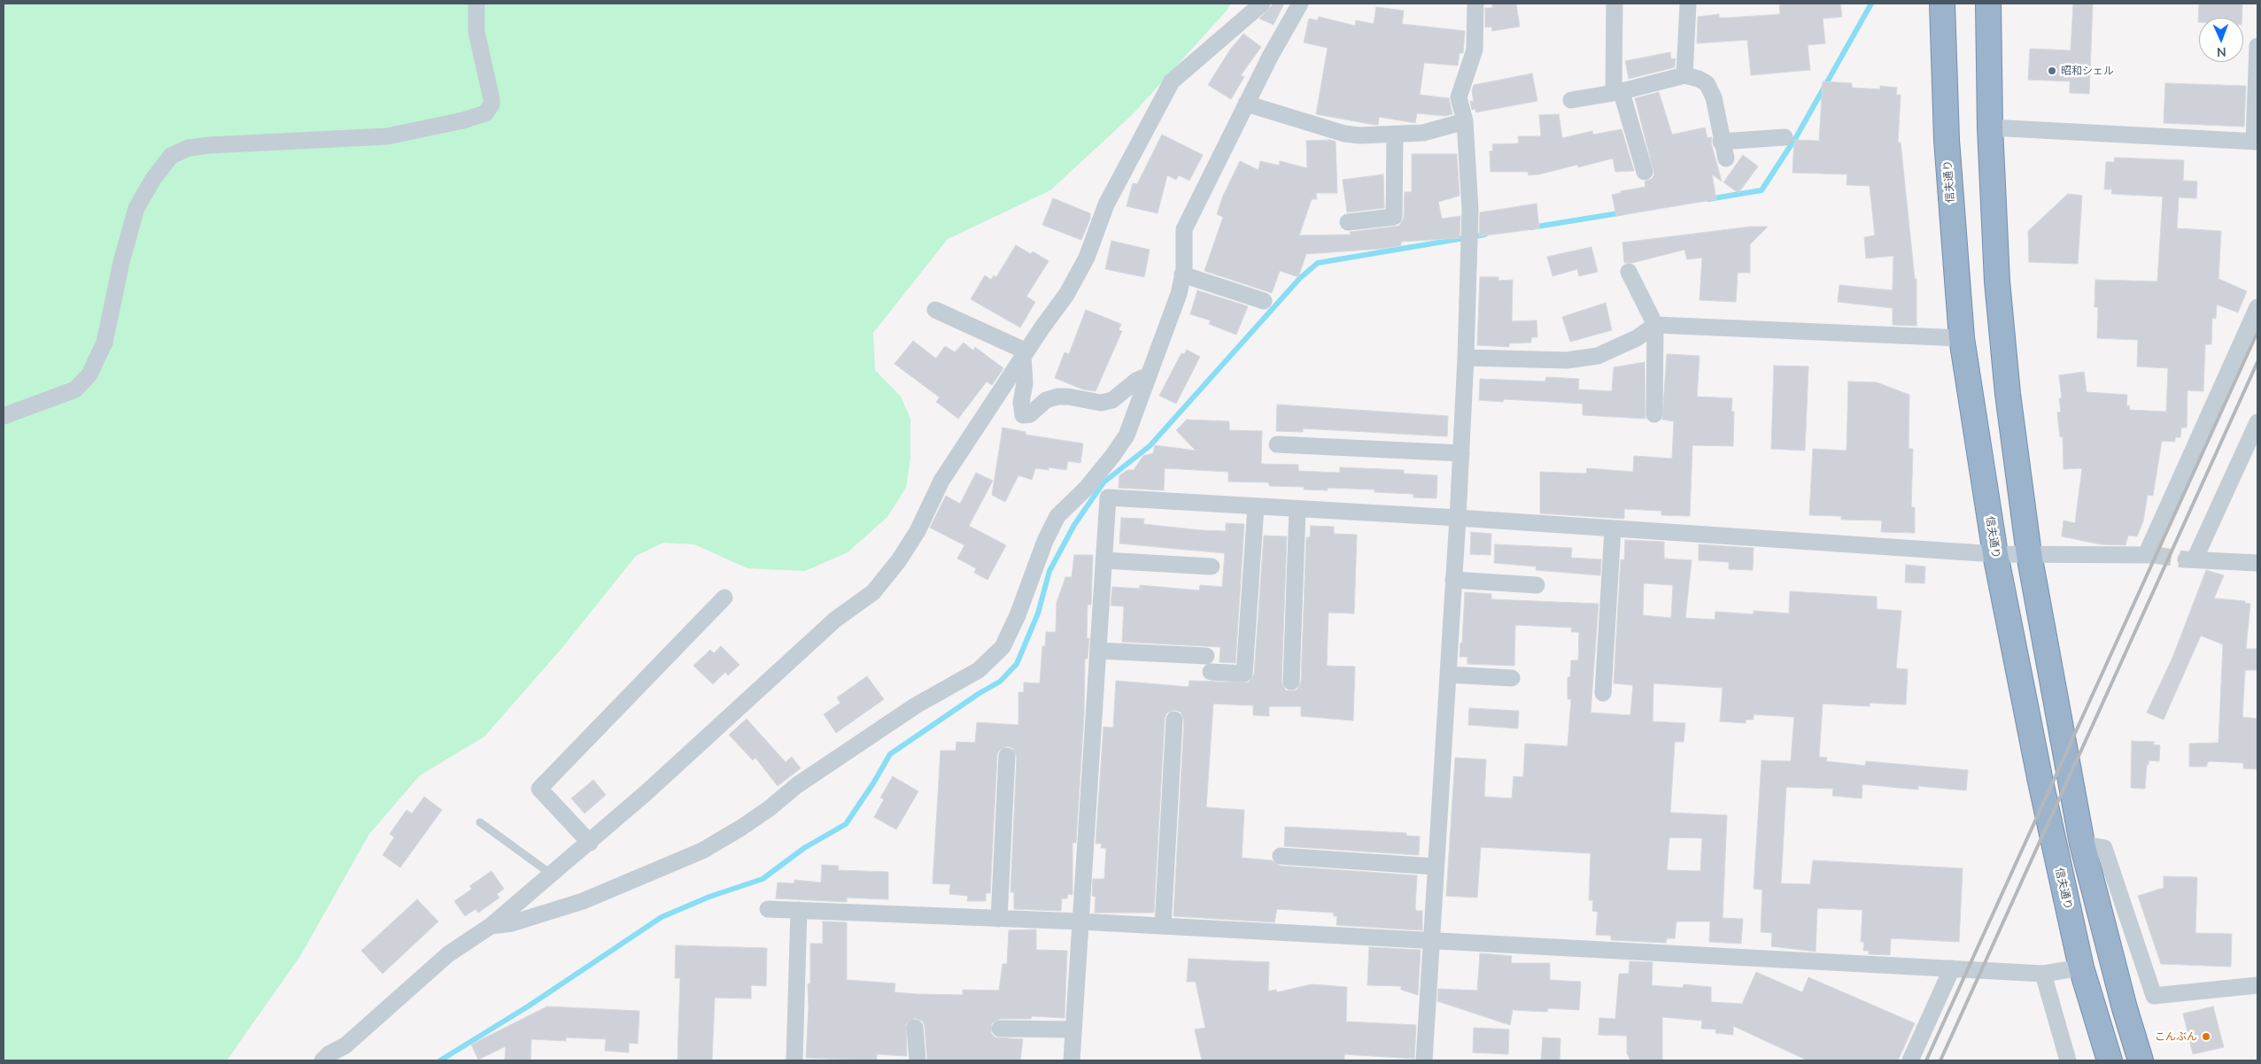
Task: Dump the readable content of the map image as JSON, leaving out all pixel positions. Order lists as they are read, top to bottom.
{
  "streets": {
    "highway": ["信夫通り"]
  },
  "places": ["昭和シェル", "こんぶん"],
  "north": "bottom"
}
